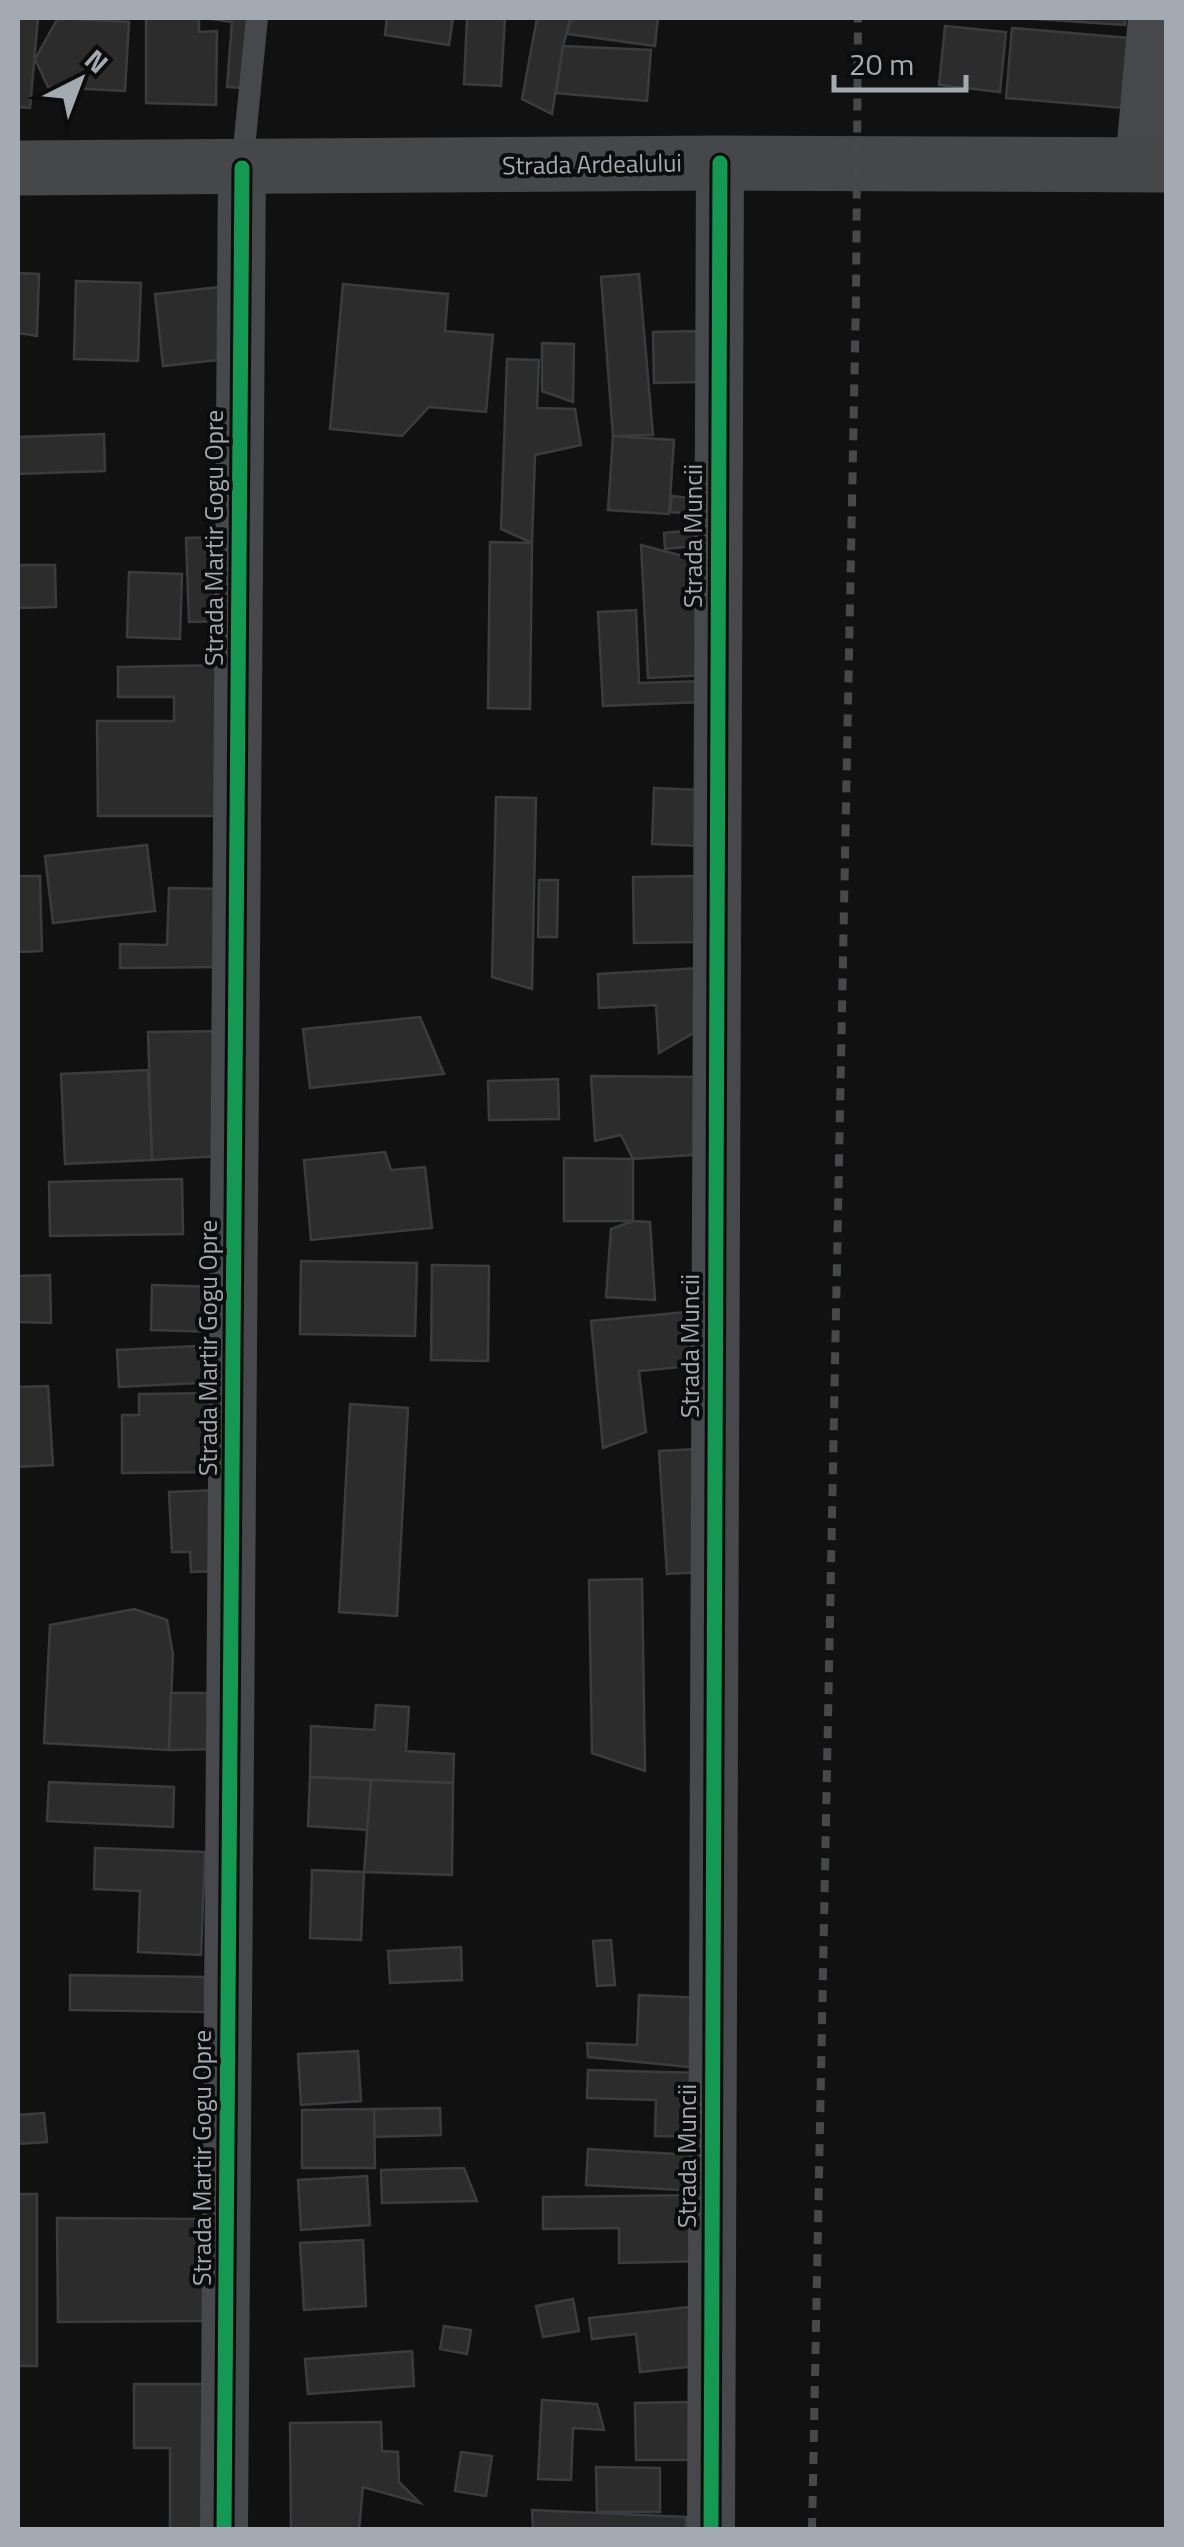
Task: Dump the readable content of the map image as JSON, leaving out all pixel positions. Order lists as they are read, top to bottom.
{
  "streets": {
    "street": ["Strada Ardealului", "Strada Muncii", "Strada Martir Gogu Opre"]
  },
  "crossings": [
    ["Strada Ardealului", "Strada Muncii"],
    ["Strada Ardealului", "Strada Martir Gogu Opre"]
  ],
  "scale_bar": "20 m",
  "north": "top right"
}
